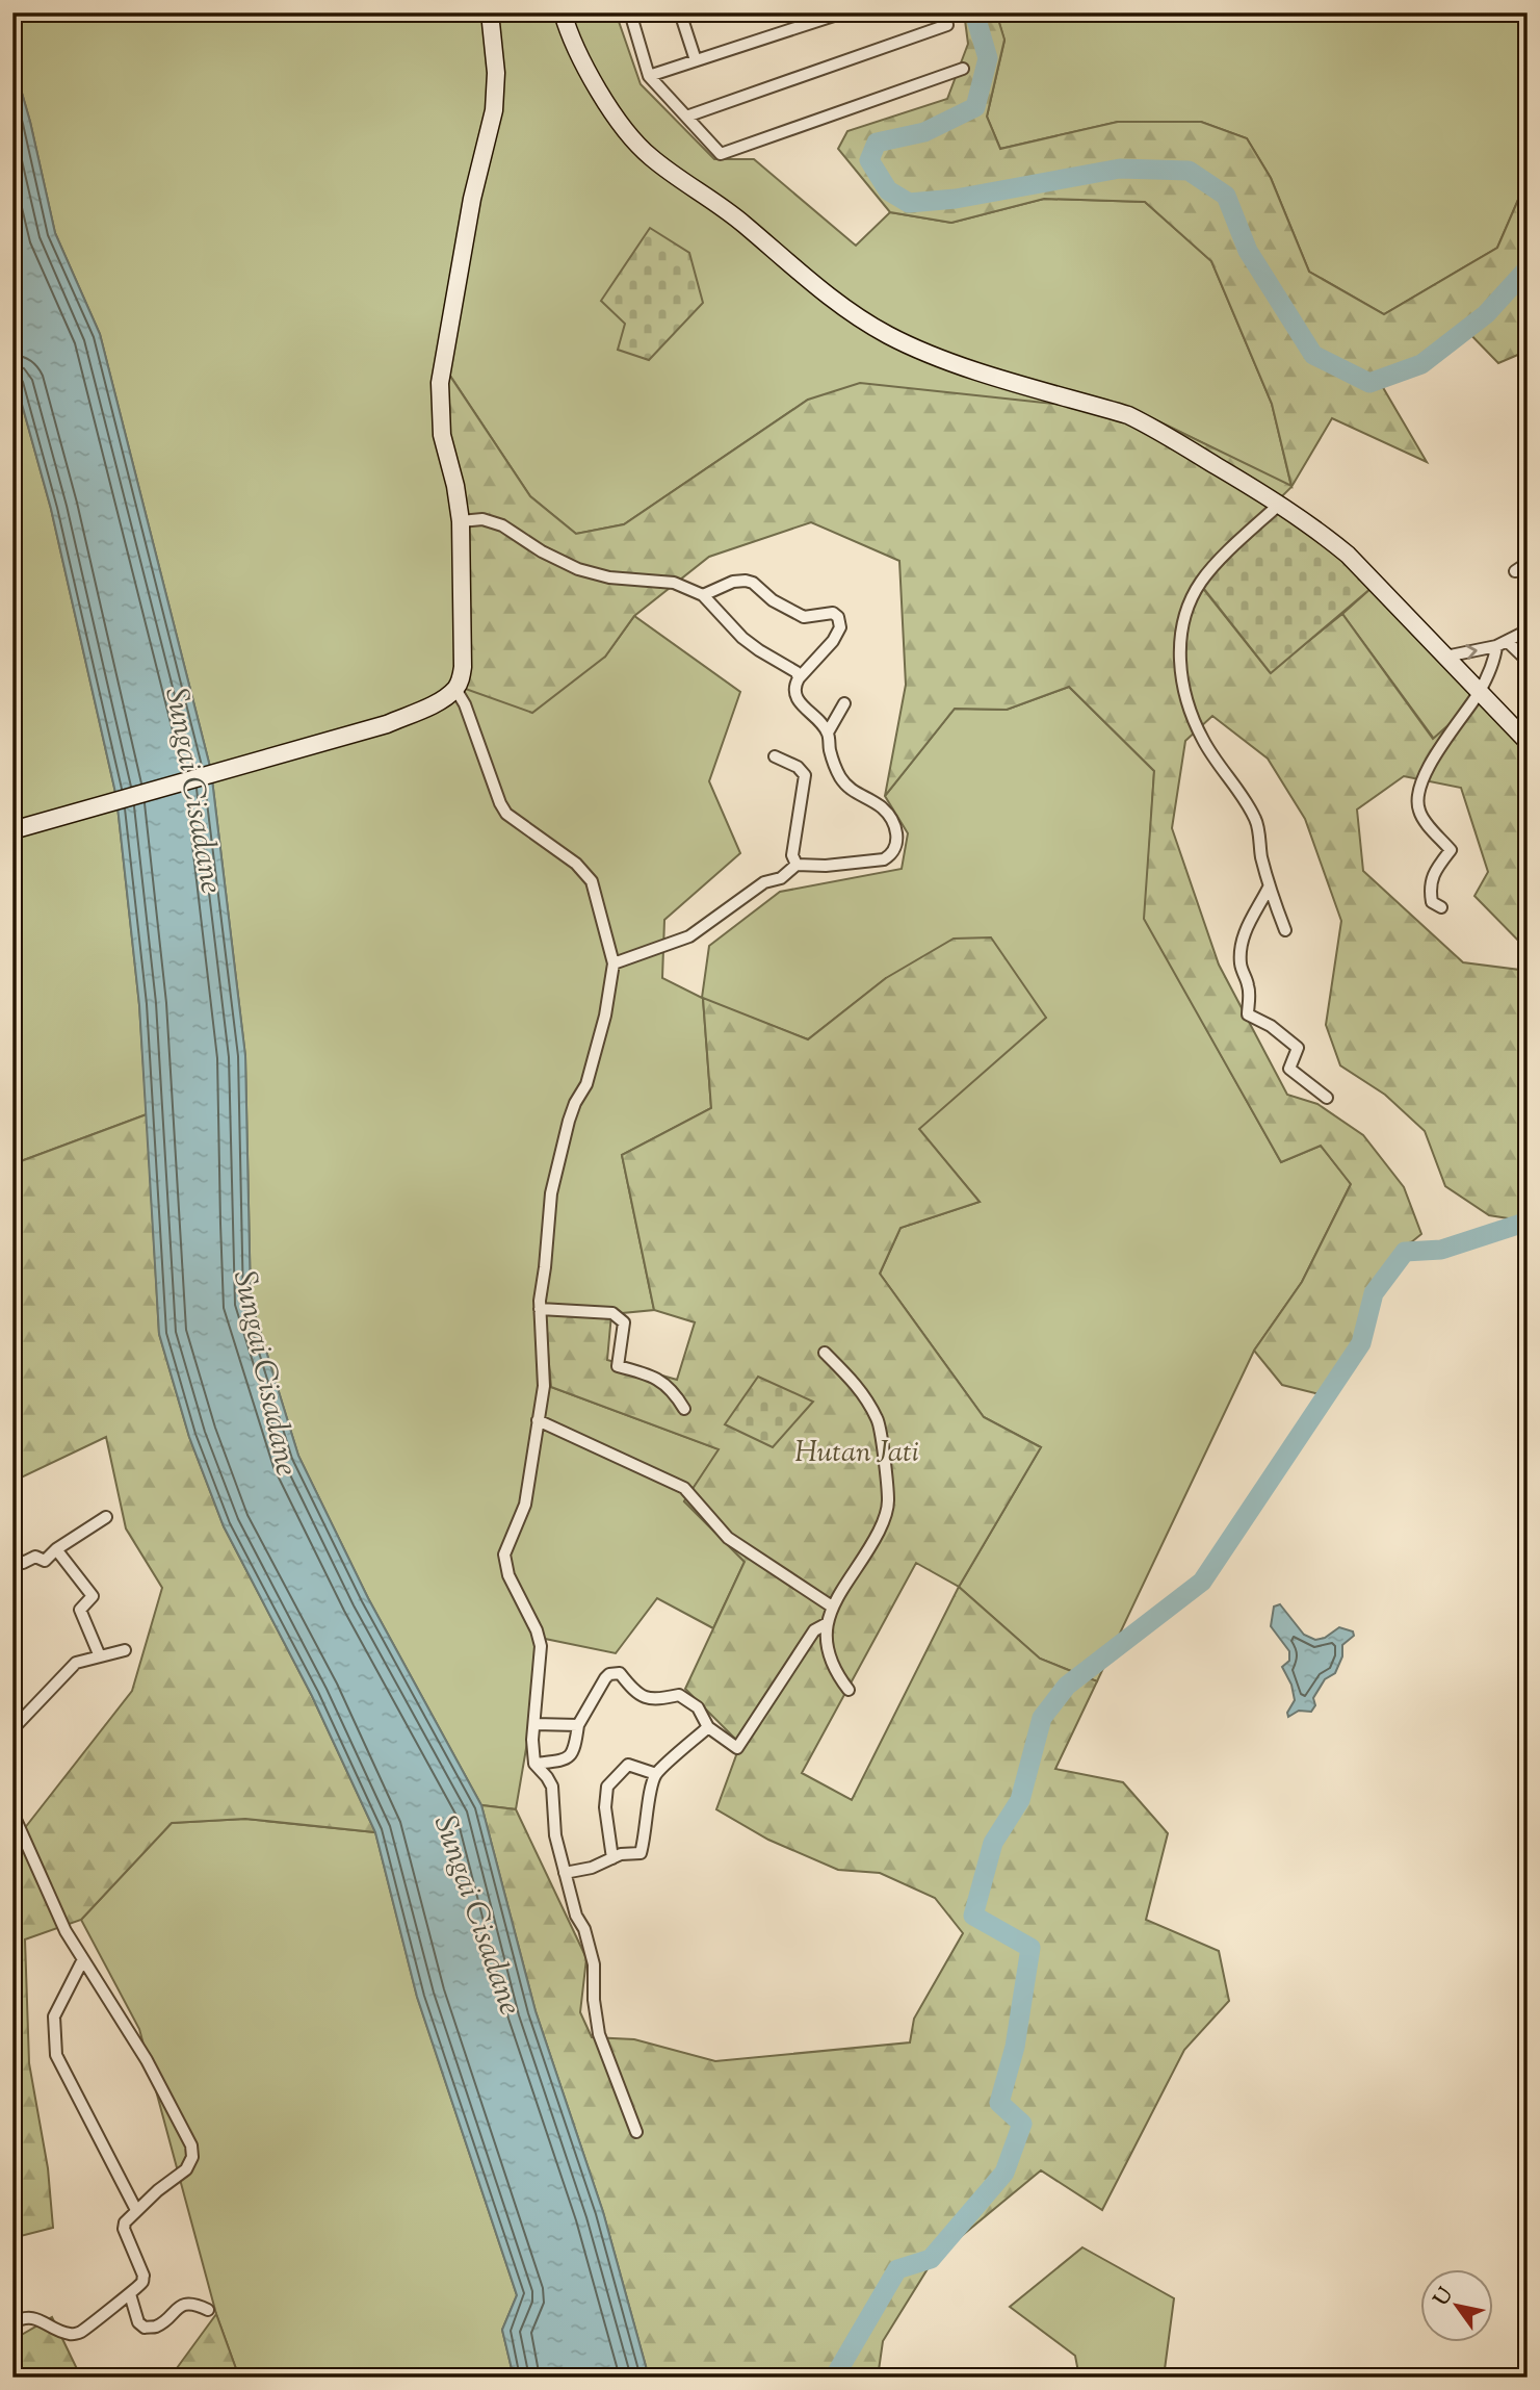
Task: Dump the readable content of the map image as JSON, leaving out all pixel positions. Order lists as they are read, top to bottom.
{
  "water": ["Sungai Cisadane"],
  "parks": ["Hutan Jati"],
  "north": "top left"
}
